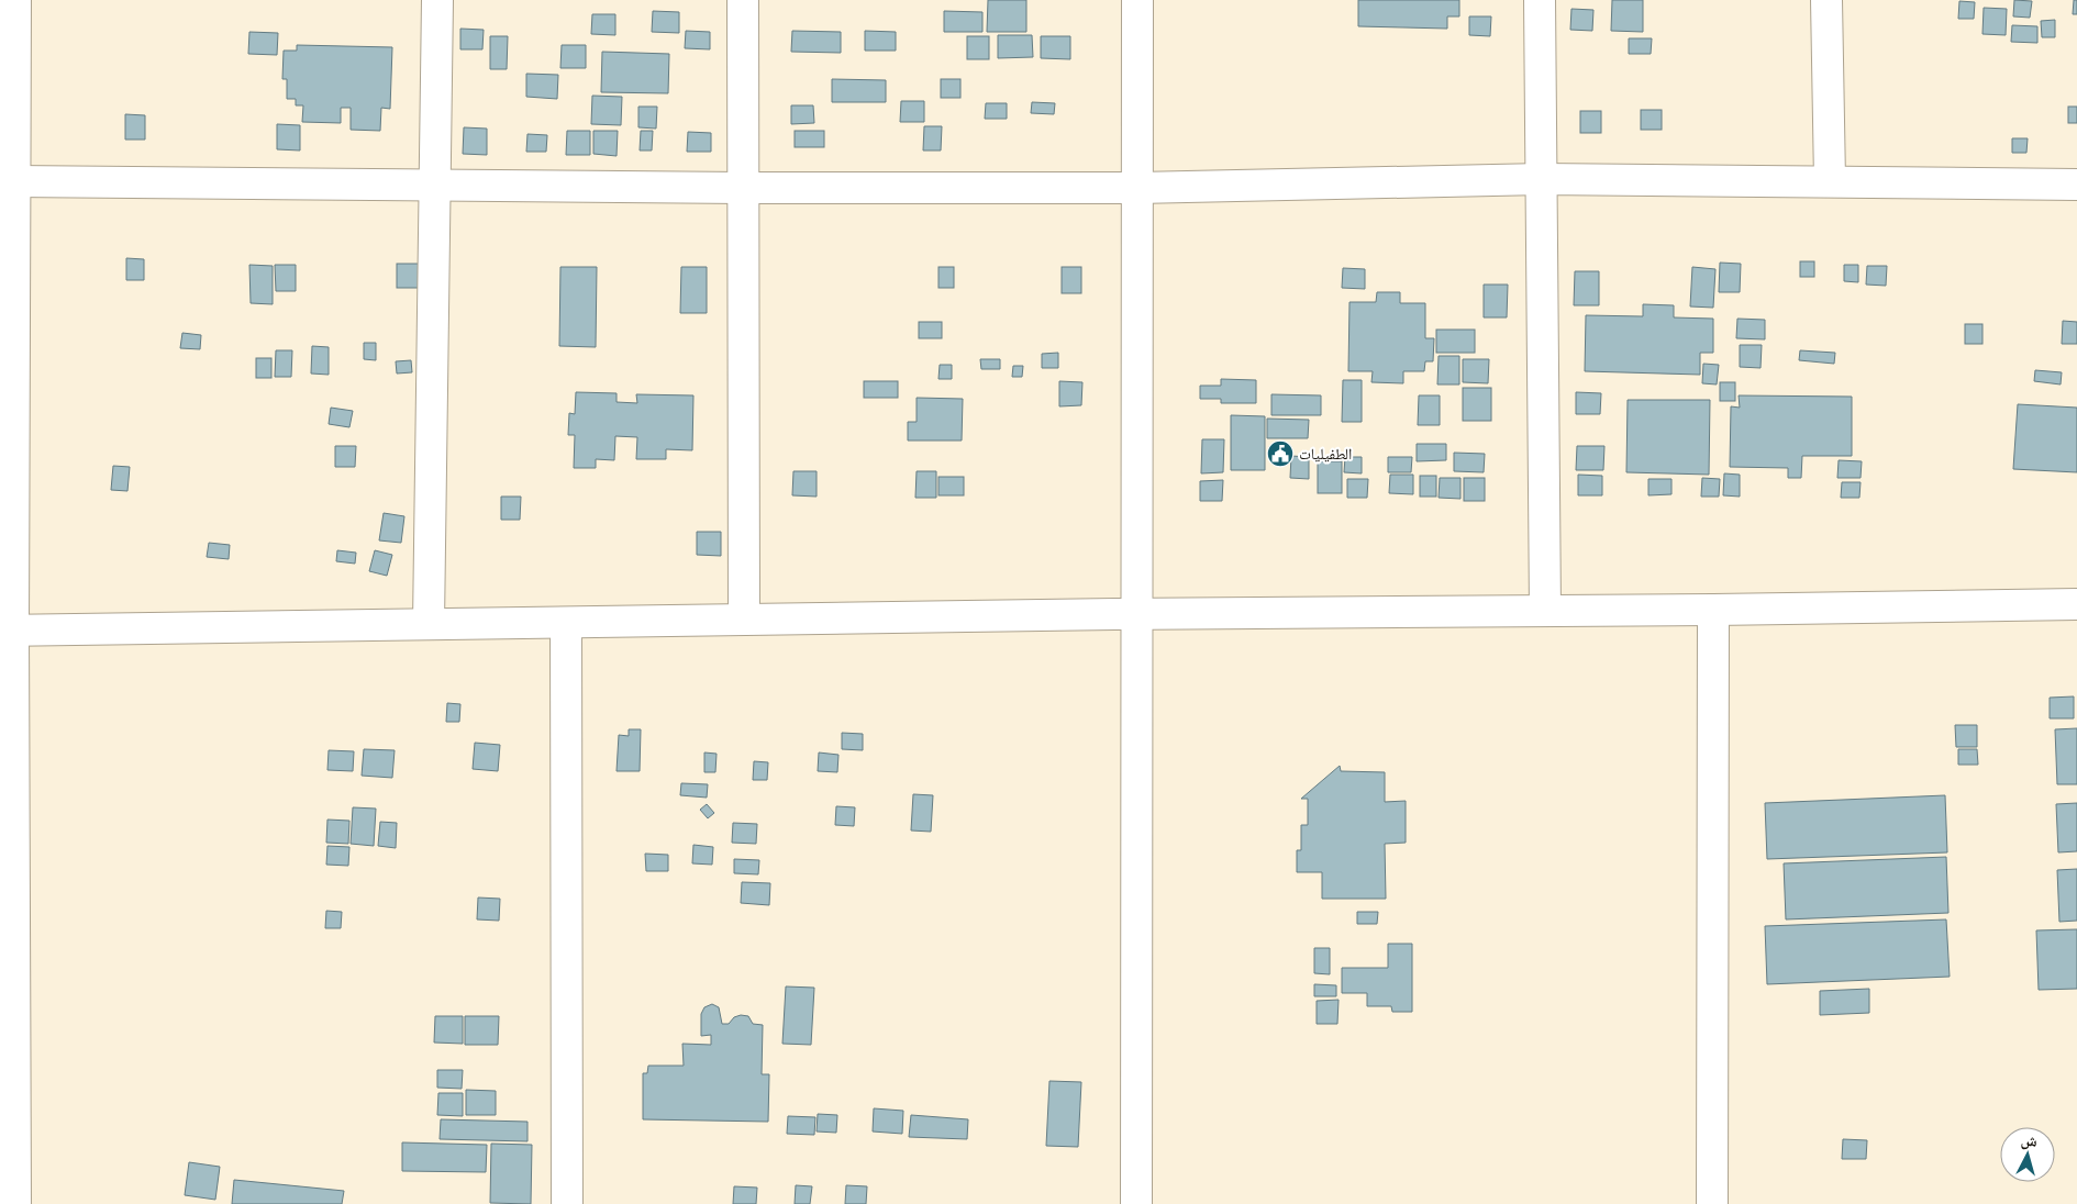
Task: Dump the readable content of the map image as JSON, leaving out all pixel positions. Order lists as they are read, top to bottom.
{
  "places": {
    "public building": ["الطفيليات"]
  },
  "north": "top"
}
